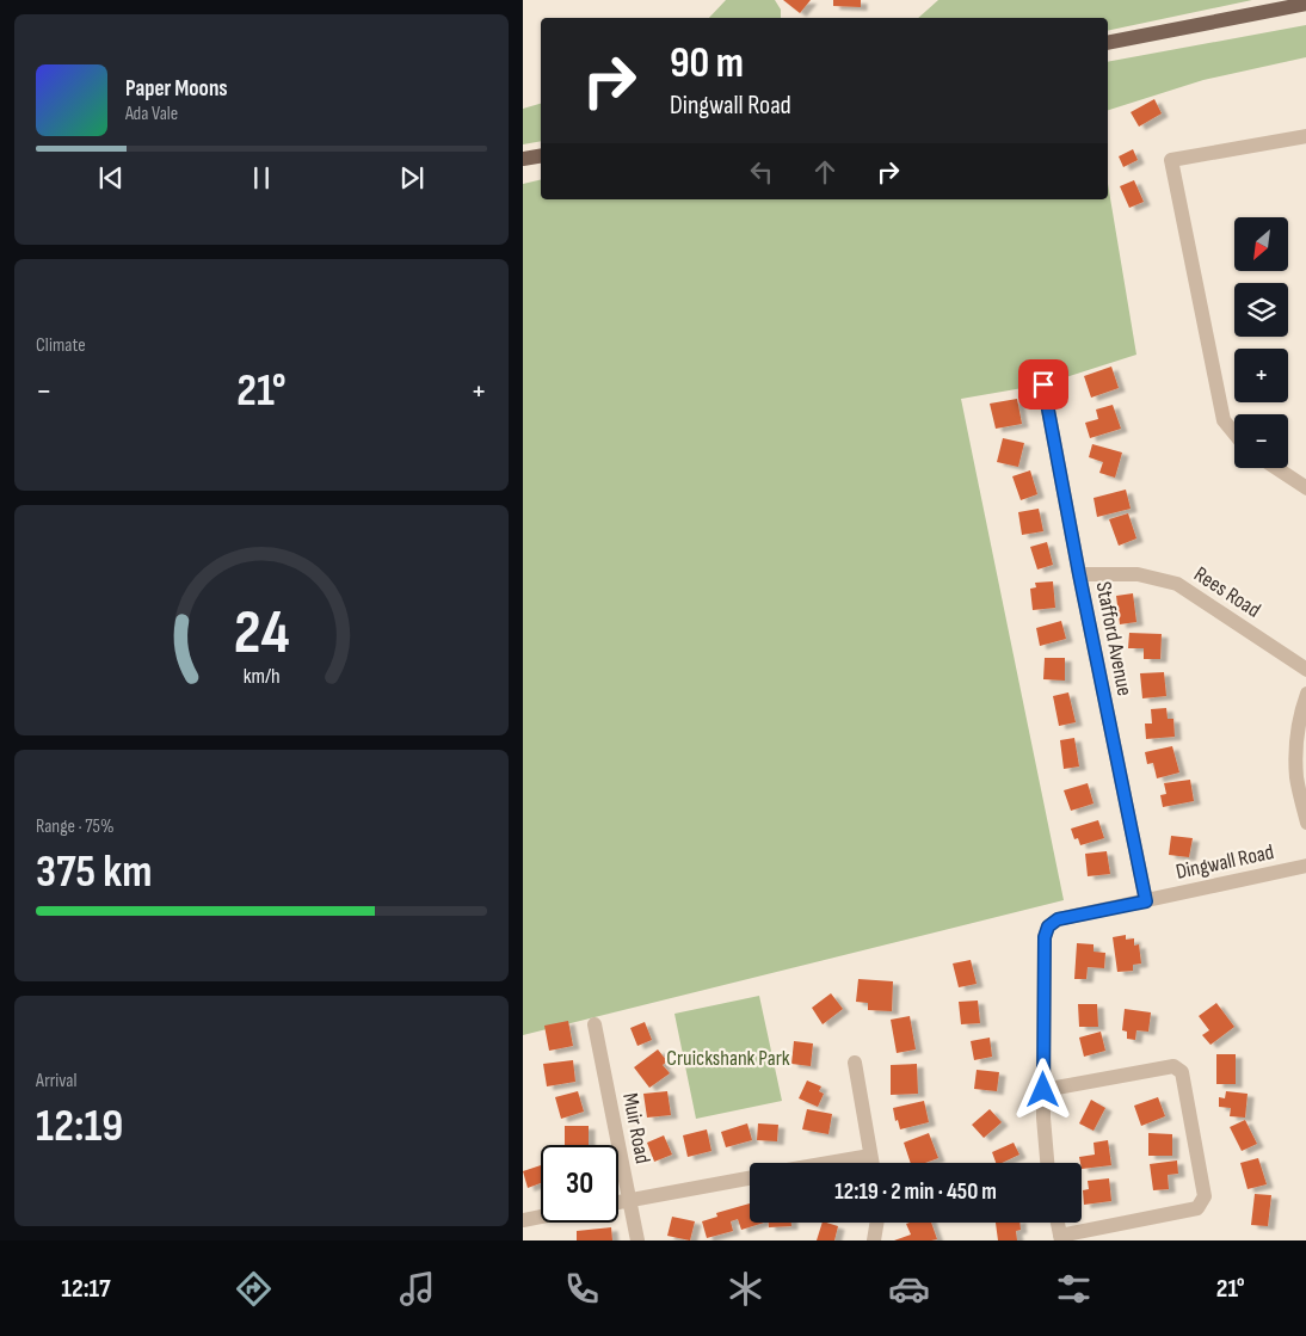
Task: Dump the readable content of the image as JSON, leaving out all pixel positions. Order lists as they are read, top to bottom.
{
  "streets": {
    "street": [
      "Rees Road",
      "Stafford Avenue",
      "Dingwall Road",
      "Muir Road"
    ]
  },
  "crossings": [
    ["Rees Road", "Stafford Avenue"],
    ["Stafford Avenue", "Dingwall Road"]
  ],
  "parks": ["Cruickshank Park"],
  "north": "bottom left",
  "page": {
    "turn": ["90 m", "Dingwall Road"],
    "song": ["Paper Moons", "Ada Vale"],
    "map_buttons": ["+", "−"],
    "tile": [
      "Climate",
      ["Range · 75%", "375 km"],
      ["Arrival", "12:19"]
    ],
    "heat": ["−", "21°", "+"],
    "limit": "30",
    "trip": "12:19 · 2 min · 450 m",
    "tabs": ["12:17", "21°"],
    "gauge": ["24", "km/h"]
  }
}
